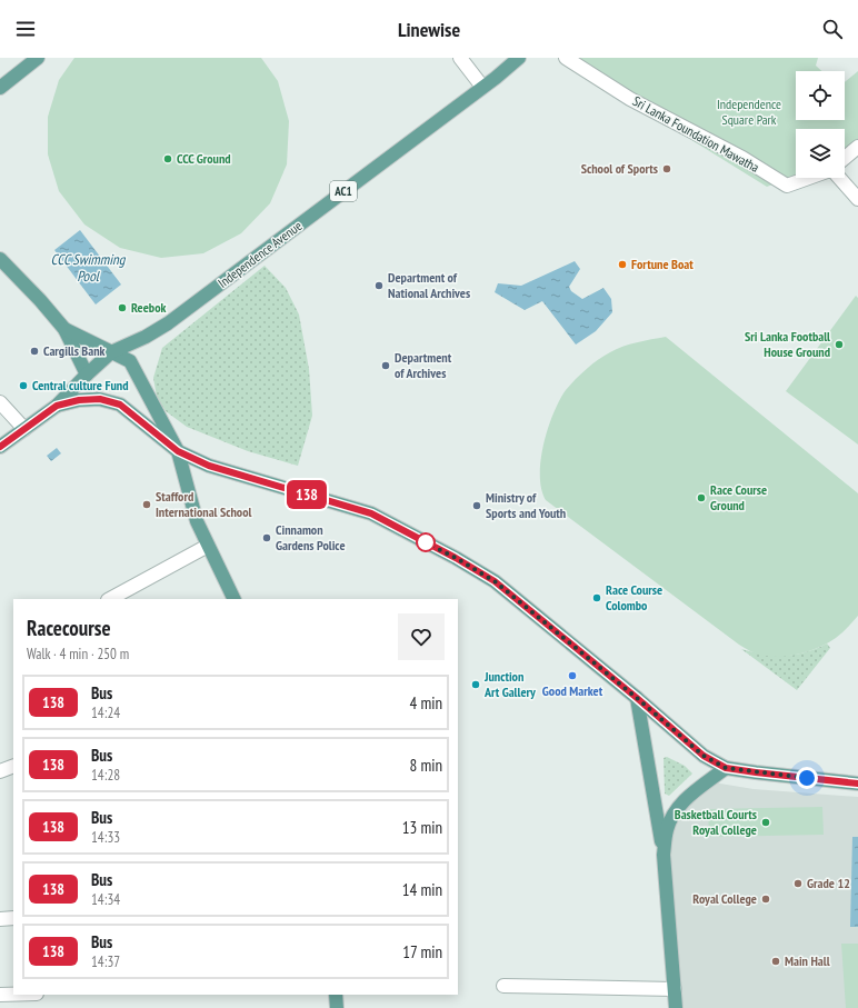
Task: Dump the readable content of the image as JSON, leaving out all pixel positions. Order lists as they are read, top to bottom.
{
  "streets": {
    "main road": ["AC1", "Independence Avenue"],
    "street": ["Sri Lanka Foundation Mawatha"]
  },
  "water": ["CCC Swimming Pool"],
  "parks": ["Independence Square Park"],
  "places": [
    "CCC Ground",
    "School of Sports",
    "Fortune Boat",
    "Department of National Archives",
    "Reebok",
    "Sri Lanka Football House Ground",
    "Cargills Bank",
    "Department of Archives",
    "Central culture Fund",
    "Race Course Ground",
    "Stafford International School",
    "Ministry of Sports and Youth",
    "Cinnamon Gardens Police",
    "Race Course Colombo",
    "Good Market",
    "Junction Art Gallery",
    "Basketball Courts Royal College",
    "Grade 12",
    "Royal College",
    "Main Hall"
  ],
  "lines": ["bus line 138"],
  "page": {
    "header": "Linewise",
    "on_map": "138",
    "heading": ["Racecourse", "Walk · 4 min · 250 m"],
    "list": [
      {
        "mark": "138",
        "name": "Bus",
        "note": "14:24",
        "value": "4 min"
      },
      {
        "mark": "138",
        "name": "Bus",
        "note": "14:28",
        "value": "8 min"
      },
      {
        "mark": "138",
        "name": "Bus",
        "note": "14:33",
        "value": "13 min"
      },
      {
        "mark": "138",
        "name": "Bus",
        "note": "14:34",
        "value": "14 min"
      },
      {
        "mark": "138",
        "name": "Bus",
        "note": "14:37",
        "value": "17 min"
      }
    ]
  }
}
